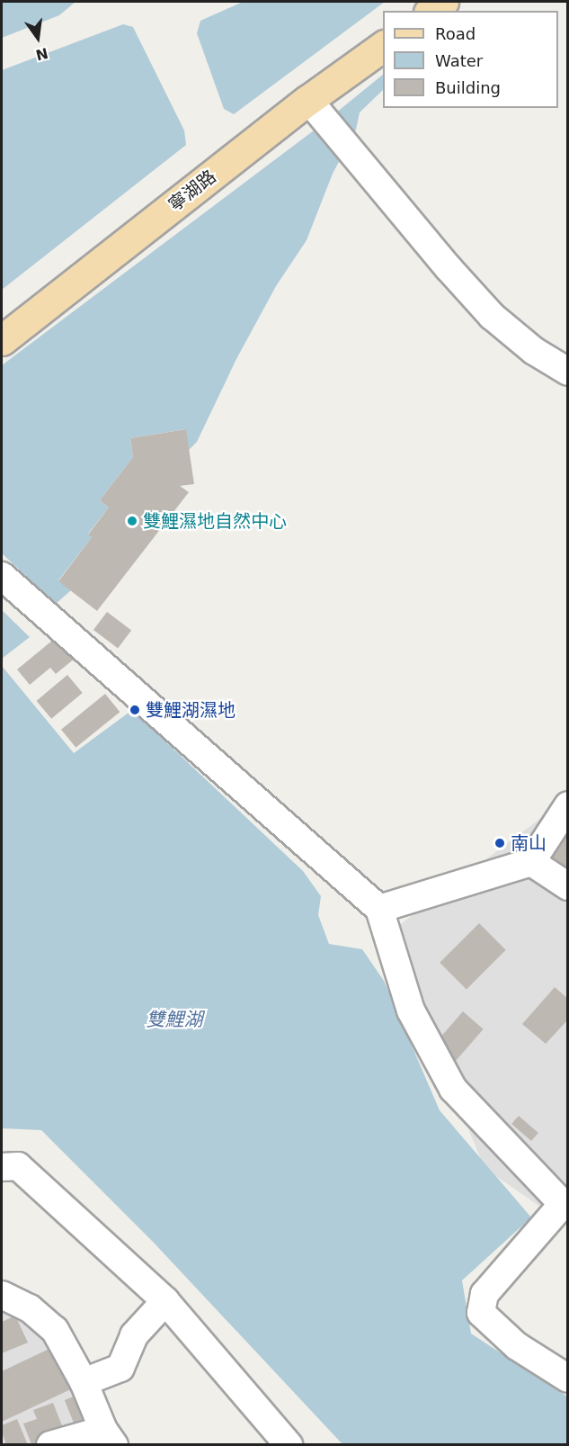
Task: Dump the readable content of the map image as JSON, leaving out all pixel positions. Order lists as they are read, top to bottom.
{
  "streets": {
    "main road": ["寧湖路"]
  },
  "water": ["雙鯉湖"],
  "places": ["雙鯉濕地自然中心", "雙鯉湖濕地", "南山"],
  "legend": ["Road", "Water", "Building"],
  "north": "bottom"
}
